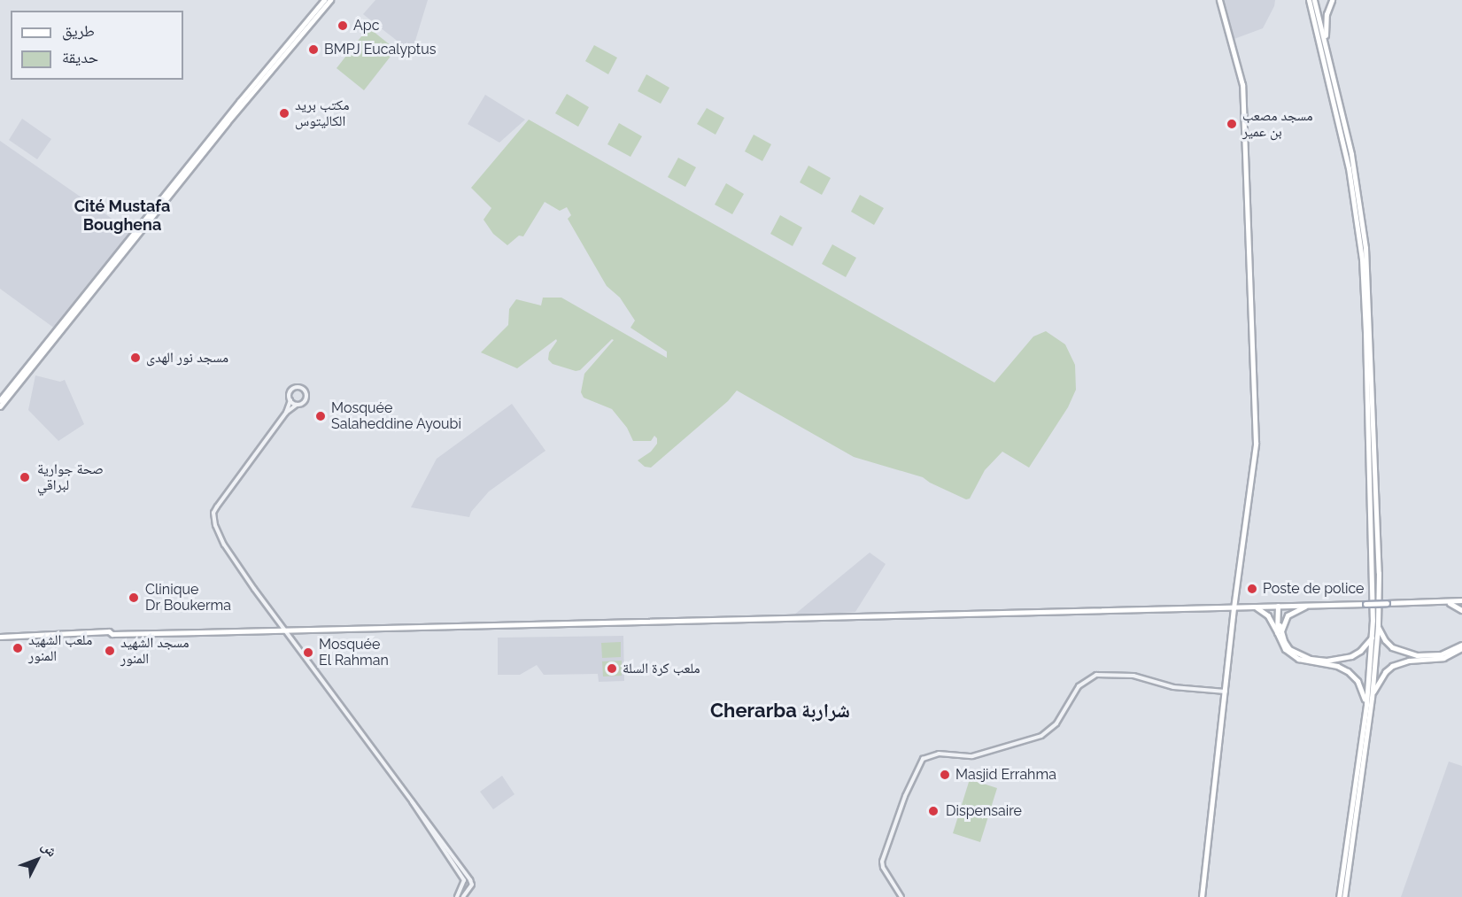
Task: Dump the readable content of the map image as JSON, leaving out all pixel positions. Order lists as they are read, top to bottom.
{
  "districts": ["Cité Mustafa Boughena", "Cherarba شراربة"],
  "places": [
    "Apc",
    "BMPJ Eucalyptus",
    "مكتب بريد الكاليتوس",
    "مسجد مصعب بن عمير",
    "مسجد نور الهدى",
    "Mosquée Salaheddine Ayoubi",
    "صحة جوارية لبراقي",
    "Poste de police",
    "Clinique Dr Boukerma",
    "ملعب الشهيد المنور",
    "مسجد الشهيد المنور",
    "Mosquée El Rahman",
    "ملعب كرة السلة",
    "Masjid Errahma",
    "Dispensaire"
  ],
  "legend": ["طريق", "حديقة"],
  "north": "top right"
}
